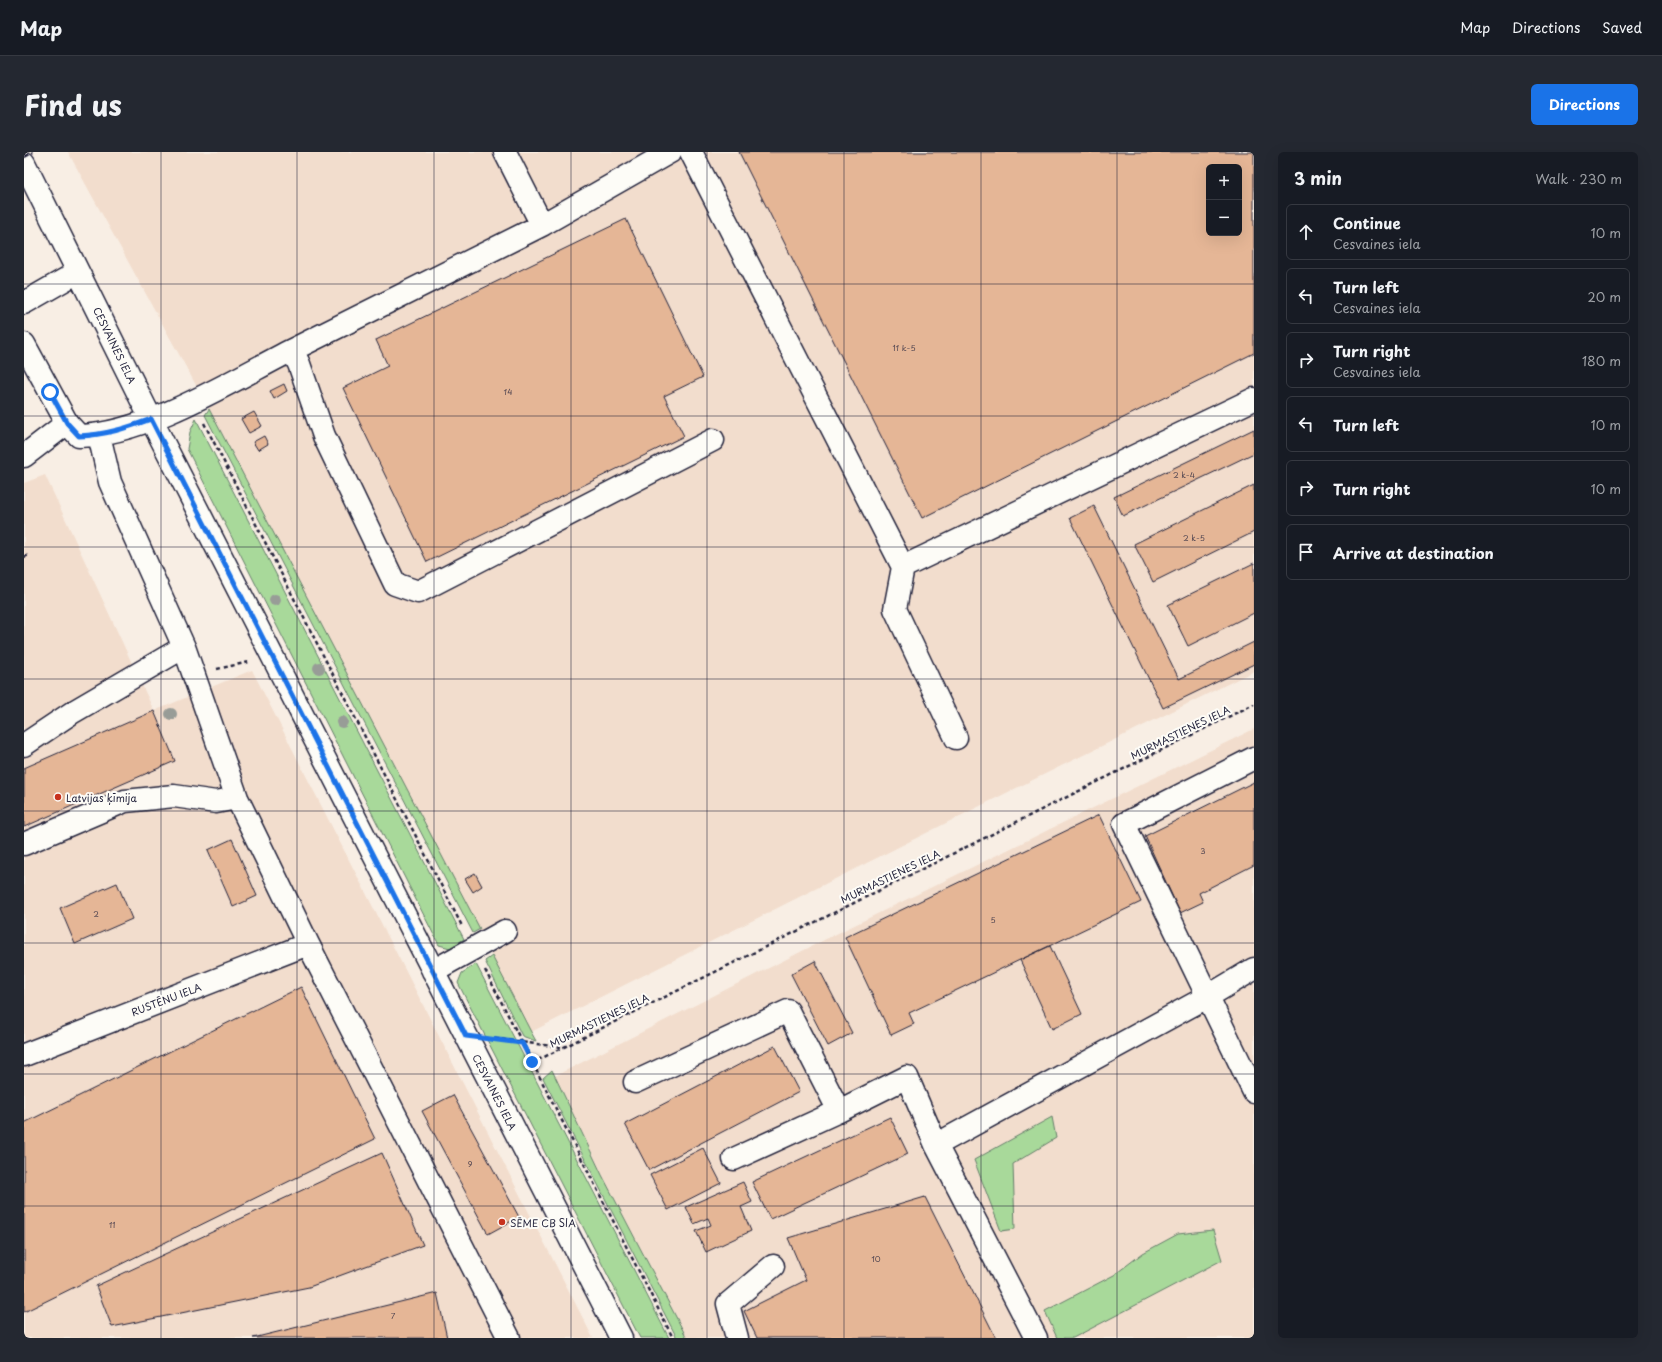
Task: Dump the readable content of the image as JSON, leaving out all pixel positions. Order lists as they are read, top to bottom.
{
  "streets": {
    "street": ["CESVAINES IELA", "RUSTĒNU IELA"],
    "path": ["MURMASTIENES IELA"]
  },
  "places": ["Latvijas ķīmija", "SĒME CB SIA"],
  "house_numbers": [
    "11 k-5",
    "14",
    "2 k-4",
    "2 k-5",
    "3",
    "2",
    "5",
    "9",
    "11",
    "10",
    "7"
  ],
  "page": {
    "header": "Map",
    "nav": ["Map", "Directions", "Saved"],
    "title": "Find us",
    "buttons": "Directions",
    "heading": ["3 min", "Walk · 230 m"],
    "map_buttons": ["+", "−"],
    "list": [
      ["Continue", "Cesvaines iela", "10 m"],
      ["Turn left", "Cesvaines iela", "20 m"],
      ["Turn right", "Cesvaines iela", "180 m"],
      ["Turn left", "10 m"],
      ["Turn right", "10 m"],
      "Arrive at destination"
    ]
  }
}
